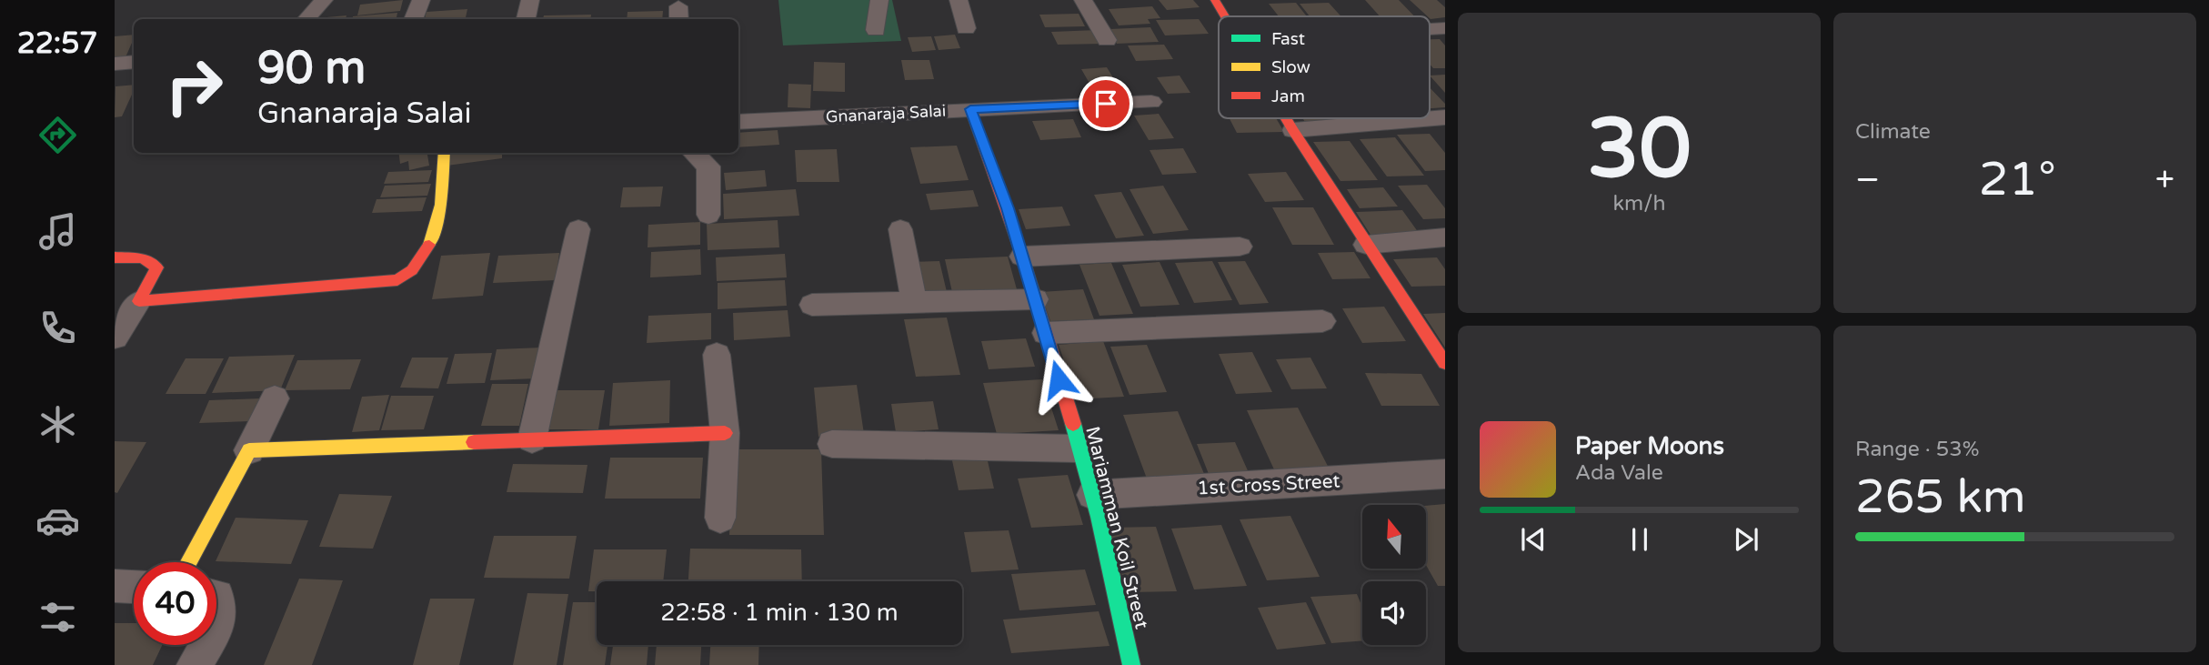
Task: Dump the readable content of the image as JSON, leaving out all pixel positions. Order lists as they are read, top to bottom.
{
  "streets": {
    "street": ["Gnanaraja Salai", "1st Cross Street", "Mariamman Koil Street"]
  },
  "crossings": [
    ["Gnanaraja Salai", "Mariamman Koil Street"],
    ["1st Cross Street", "Mariamman Koil Street"]
  ],
  "legend": ["Fast", "Slow", "Jam"],
  "north": "top",
  "page": {
    "tabs": "22:57",
    "tile": [
      ["30", "km/h"],
      "Climate",
      ["Range · 53%", "265 km"]
    ],
    "turn": ["90 m", "Gnanaraja Salai"],
    "heat": ["−", "21°", "+"],
    "song": ["Paper Moons", "Ada Vale"],
    "limit": "40",
    "trip": "22:58 · 1 min · 130 m"
  }
}
